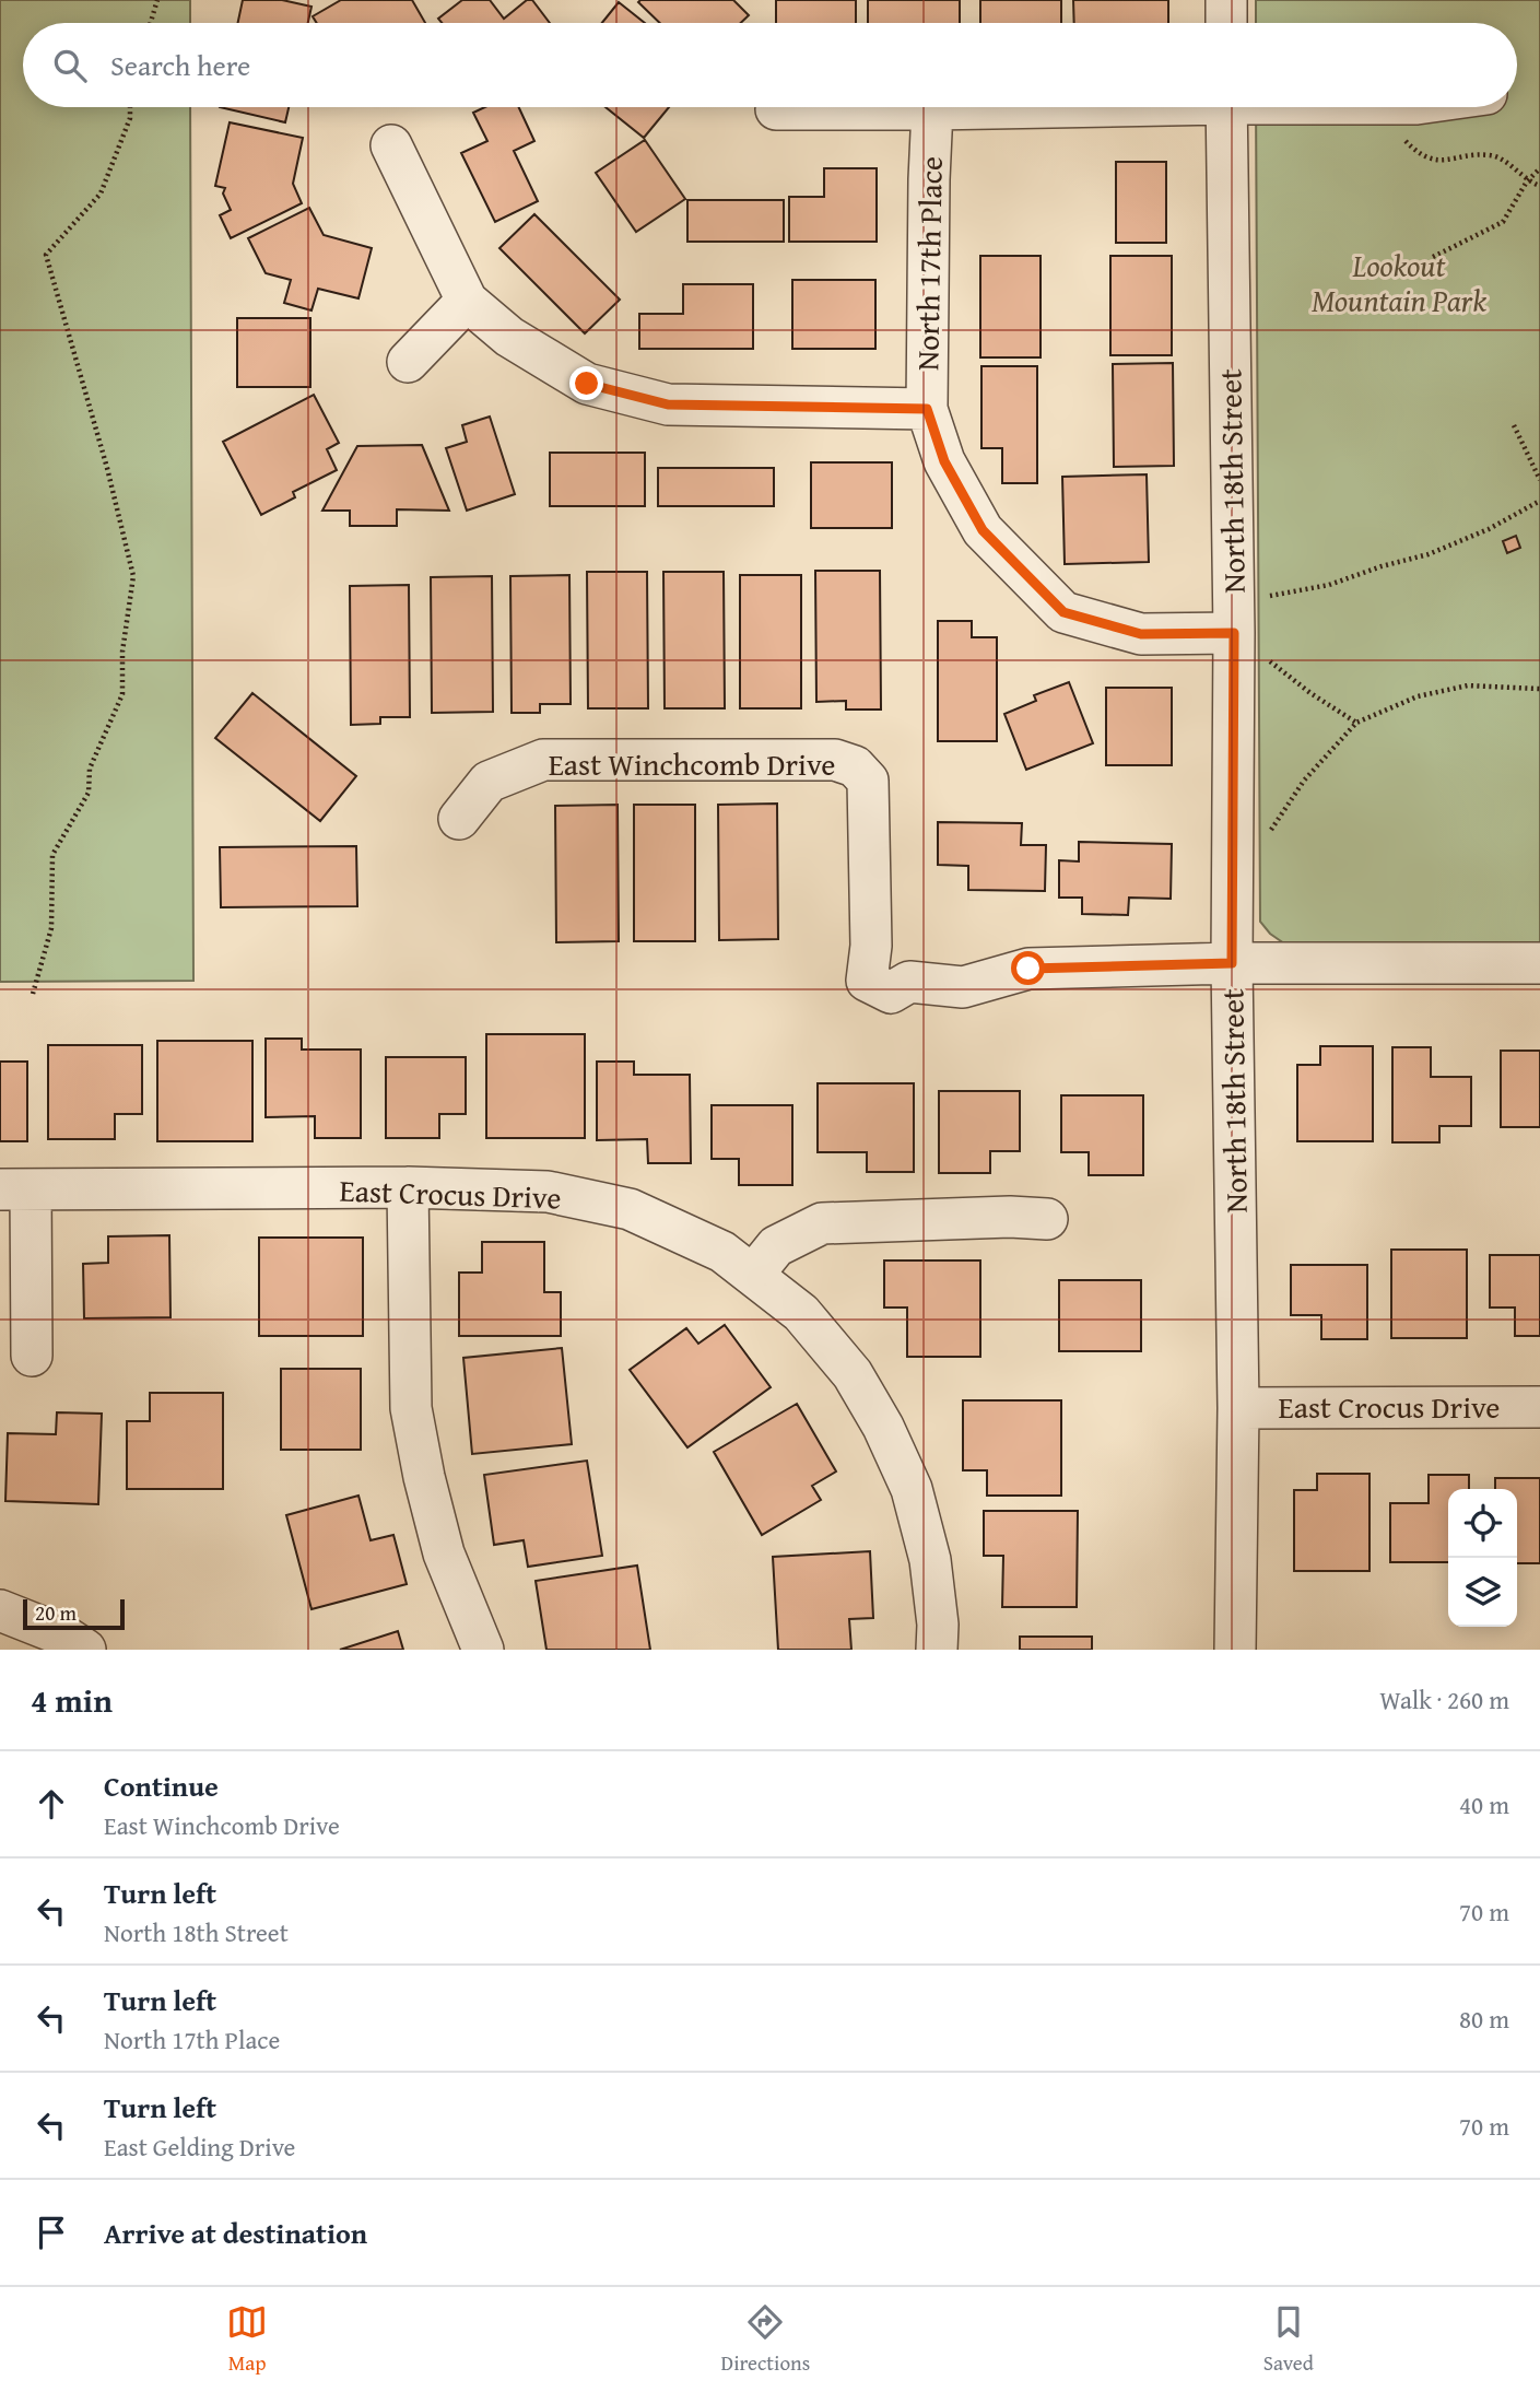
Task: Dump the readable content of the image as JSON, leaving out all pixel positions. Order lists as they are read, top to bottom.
{
  "streets": {
    "street": [
      "North 17th Place",
      "North 18th Street",
      "East Winchcomb Drive",
      "East Crocus Drive"
    ]
  },
  "crossings": [
    ["North 17th Place", "North 18th Street"],
    ["North 18th Street", "East Winchcomb Drive"],
    ["North 18th Street", "East Crocus Drive"]
  ],
  "parks": ["Lookout Mountain Park"],
  "scale_bar": "20 m",
  "page": {
    "search": "Search here",
    "scale": "20 m",
    "heading": ["4 min", "Walk · 260 m"],
    "list": [
      ["Continue", "East Winchcomb Drive", "40 m"],
      ["Turn left", "North 18th Street", "70 m"],
      ["Turn left", "North 17th Place", "80 m"],
      ["Turn left", "East Gelding Drive", "70 m"],
      "Arrive at destination"
    ],
    "nav": ["Map", "Directions", "Saved"]
  }
}
